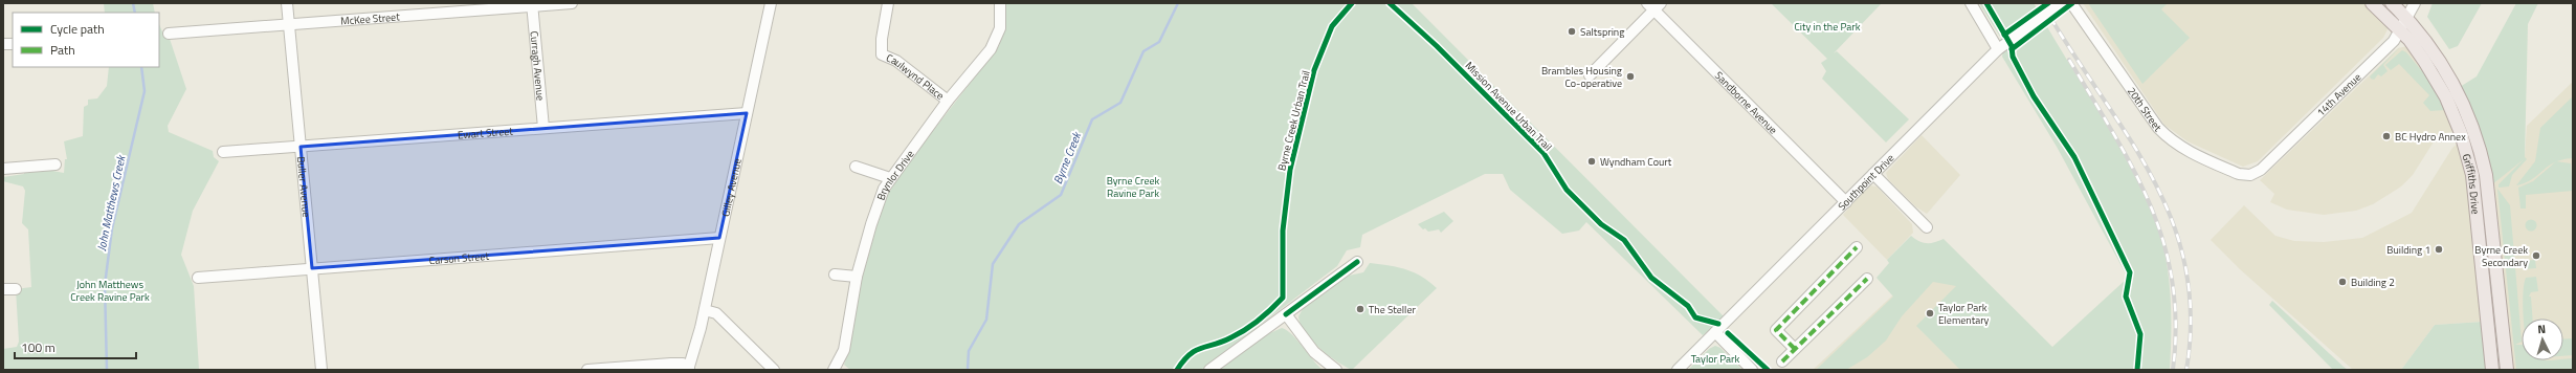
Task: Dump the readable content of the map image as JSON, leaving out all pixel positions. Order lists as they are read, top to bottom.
{
  "streets": {
    "main road": ["Griffiths Drive"],
    "street": [
      "McKee Street",
      "Curragh Avenue",
      "Caulwynd Place",
      "14th Avenue",
      "Sandborne Avenue",
      "20th Street",
      "Ewart Street",
      "Brynlor Drive",
      "Southpoint Drive",
      "Buller Avenue",
      "Gilley Avenue",
      "Carson Street"
    ],
    "cycle path": ["Mission Avenue Urban Trail", "Byrne Creek Urban Trail"]
  },
  "crossings": [
    ["McKee Street", "Curragh Avenue"],
    ["McKee Street", "Buller Avenue"],
    ["Curragh Avenue", "Ewart Street"],
    ["Caulwynd Place", "Brynlor Drive"],
    ["14th Avenue", "20th Street"],
    ["14th Avenue", "Griffiths Drive"],
    ["Sandborne Avenue", "Southpoint Drive"],
    ["Ewart Street", "Buller Avenue"],
    ["Ewart Street", "Gilley Avenue"],
    ["Buller Avenue", "Carson Street"],
    ["Gilley Avenue", "Carson Street"]
  ],
  "water": ["Byrne Creek", "John Matthews Creek"],
  "parks": [
    "City in the Park",
    "Byrne Creek Ravine Park",
    "John Matthews Creek Ravine Park",
    "Taylor Park"
  ],
  "places": [
    "Saltspring",
    "Brambles Housing Co-operative",
    "BC Hydro Annex",
    "Wyndham Court",
    "Building 1",
    "Byrne Creek Secondary",
    "Building 2",
    "The Steller",
    "Taylor Park Elementary"
  ],
  "legend": ["Cycle path", "Path"],
  "scale_bar": "100 m",
  "north": "top"
}
